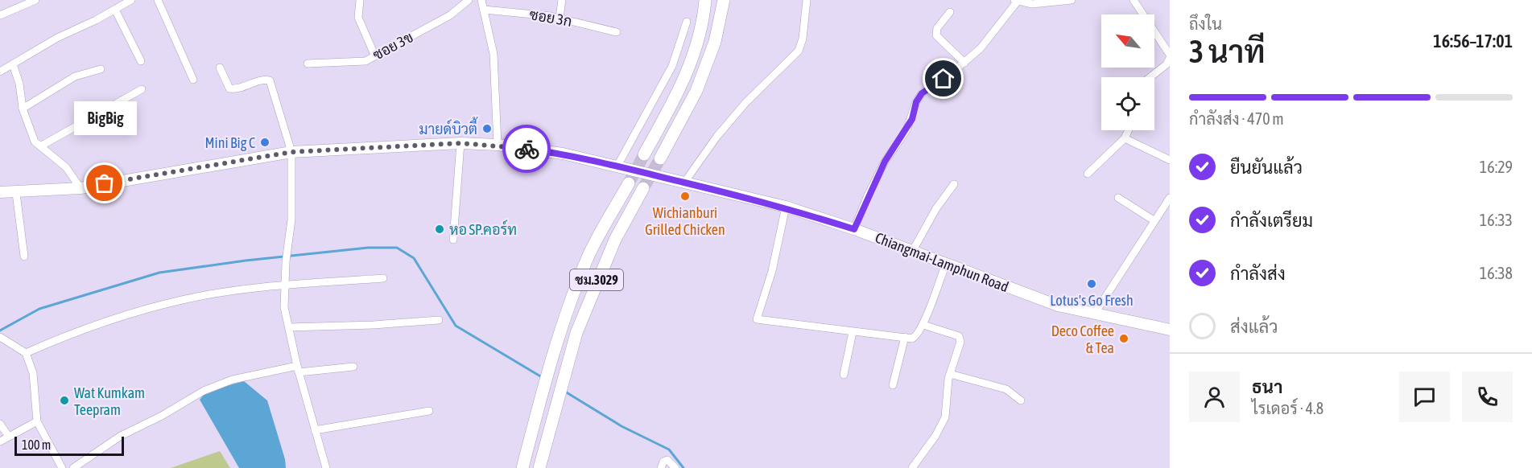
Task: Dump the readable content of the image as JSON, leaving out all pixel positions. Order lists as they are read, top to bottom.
{
  "streets": {
    "main road": ["Chiangmai-Lamphun Road", "ชม.3029"],
    "street": ["ซอย 3ก", "ซอย 3ข"]
  },
  "places": [
    "มายด์บิวตี้",
    "Mini Big C",
    "BigBig",
    "Wichianburi Grilled Chicken",
    "หอ SP.คอร์ท",
    "Lotus's Go Fresh",
    "Deco Coffee & Tea",
    "Wat Kumkam Teepram"
  ],
  "scale_bar": "100 m",
  "north": "top left",
  "page": {
    "heading": ["3 นาที", "ถึงใน", "16:56–17:01"],
    "panel": ["ธนา", "ไรเดอร์ · 4.8"],
    "bar": "กำลังส่ง · 470 m",
    "bubble": "BigBig",
    "list": [
      ["ยืนยันแล้ว", "16:29"],
      ["กำลังเตรียม", "16:33"],
      ["กำลังส่ง", "16:38"],
      "ส่งแล้ว"
    ],
    "scale": "100 m"
  }
}
